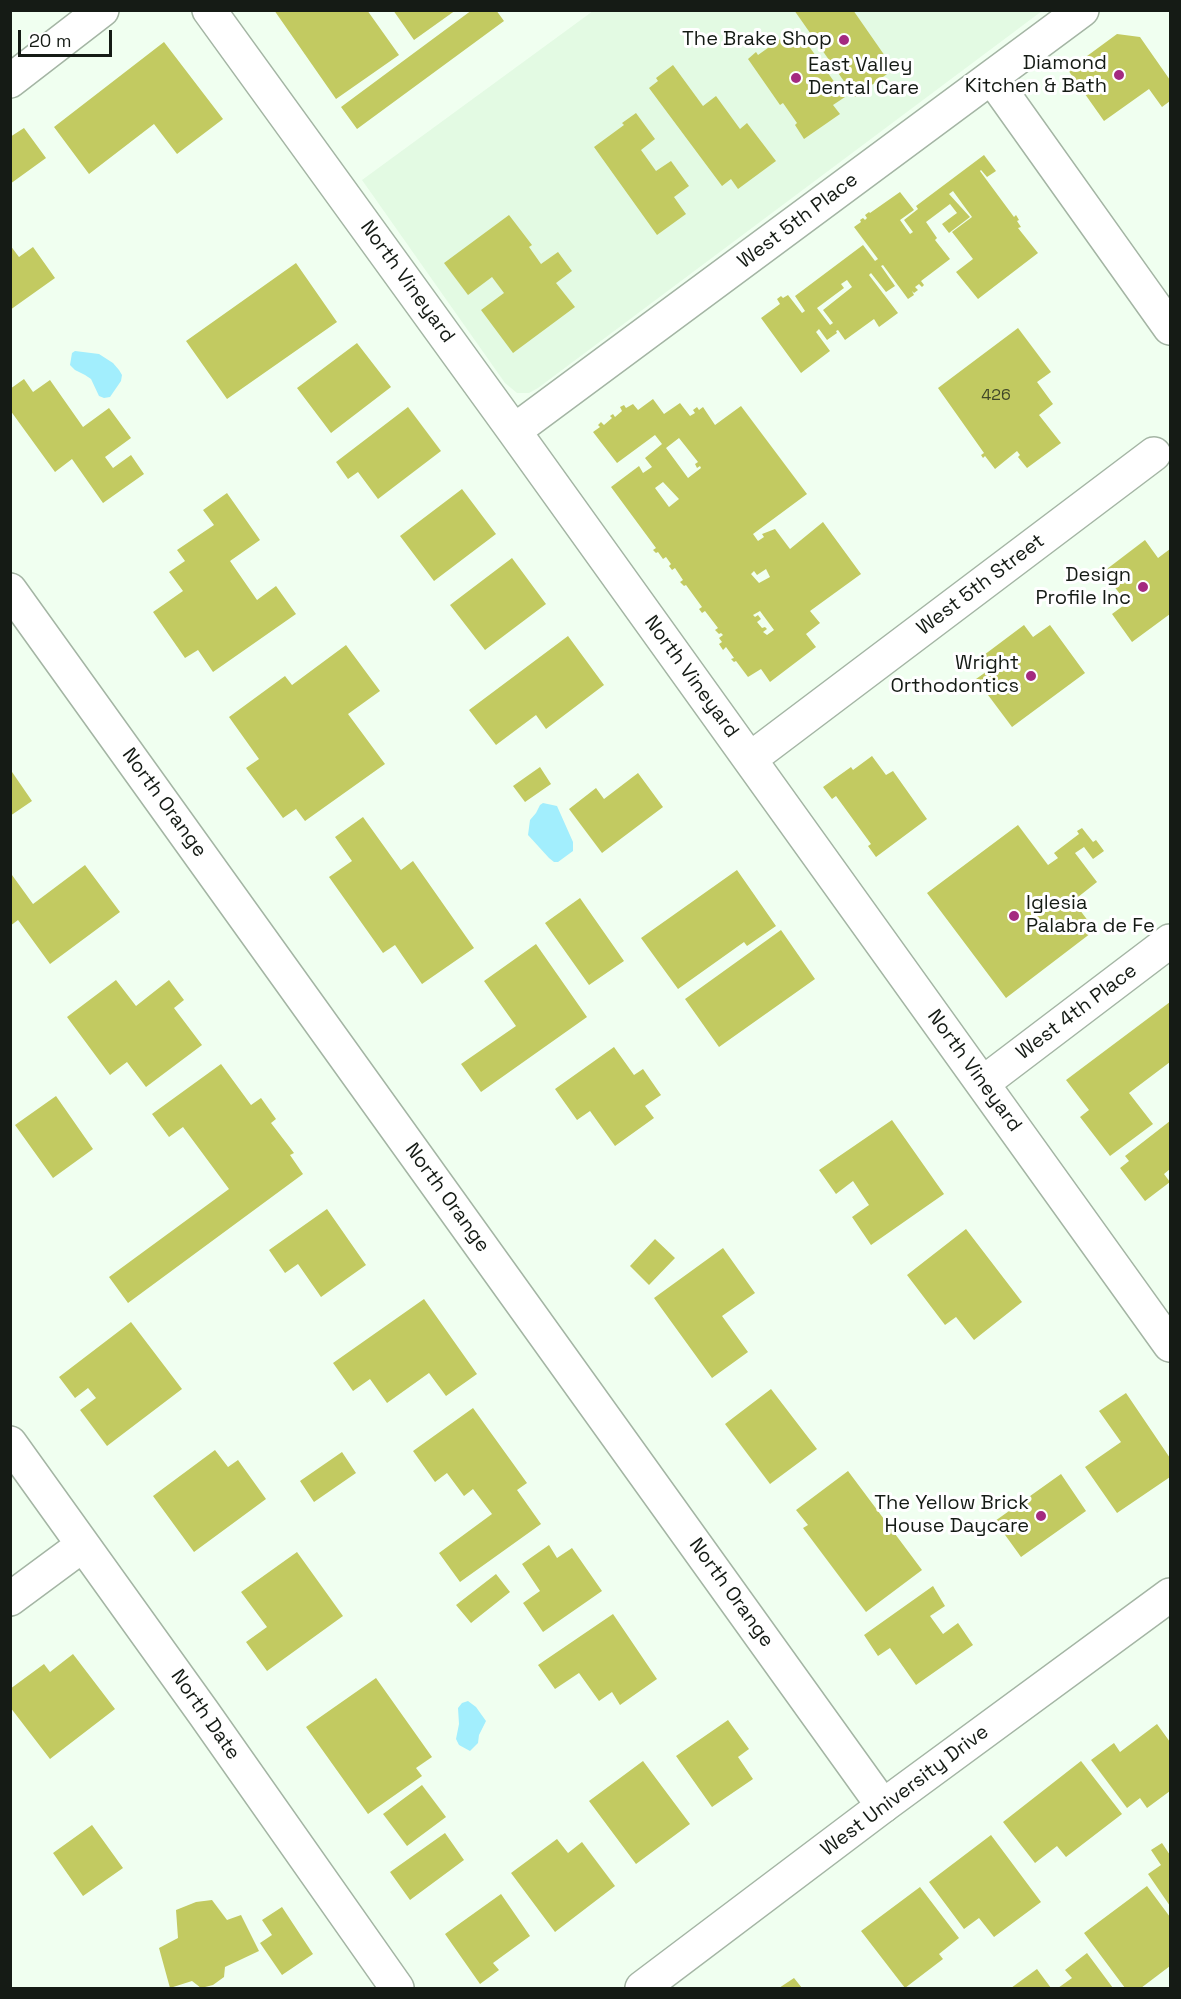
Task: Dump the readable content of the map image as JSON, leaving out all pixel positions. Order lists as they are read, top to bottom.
{
  "streets": {
    "street": [
      "West 5th Place",
      "North Vineyard",
      "West 5th Street",
      "North Orange",
      "West 4th Place",
      "North Date",
      "West University Drive"
    ]
  },
  "crossings": [
    ["West 5th Place", "North Vineyard"],
    ["North Vineyard", "West 5th Street"],
    ["North Vineyard", "West 4th Place"],
    ["North Orange", "West University Drive"]
  ],
  "places": [
    "The Brake Shop",
    "Diamond Kitchen & Bath",
    "East Valley Dental Care",
    "Design Profile Inc",
    "Wright Orthodontics",
    "Iglesia Palabra de Fe",
    "The Yellow Brick House Daycare"
  ],
  "house_numbers": ["426"],
  "scale_bar": "20 m"
}
